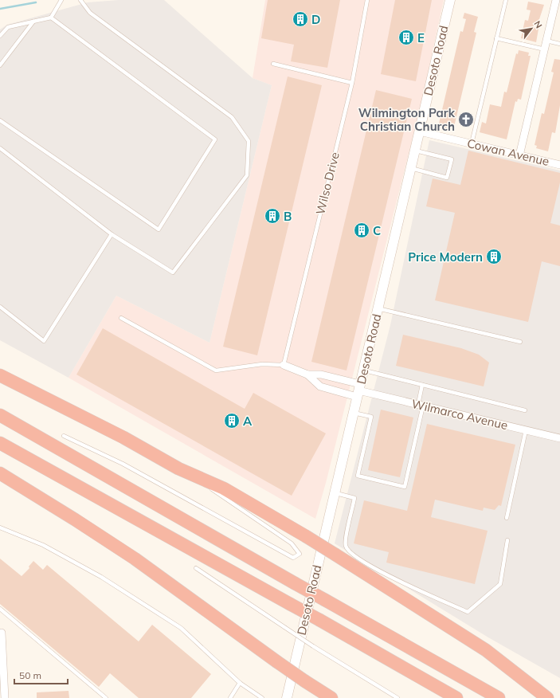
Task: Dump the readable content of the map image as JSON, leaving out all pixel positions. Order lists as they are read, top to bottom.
{
  "streets": {
    "street": ["Desoto Road", "Cowan Avenue", "Wilmarco Avenue"],
    "lane": ["Wilso Drive"]
  },
  "crossings": [
    ["Desoto Road", "Cowan Avenue"],
    ["Desoto Road", "Wilmarco Avenue"],
    ["Wilso Drive", "Wilmarco Avenue"]
  ],
  "places": {
    "building": [
      "D",
      "E",
      "B",
      "C",
      "Price Modern",
      "A"
    ],
    "church": ["Wilmington Park Christian Church"]
  },
  "scale_bar": "50 m",
  "north": "top right"
}
